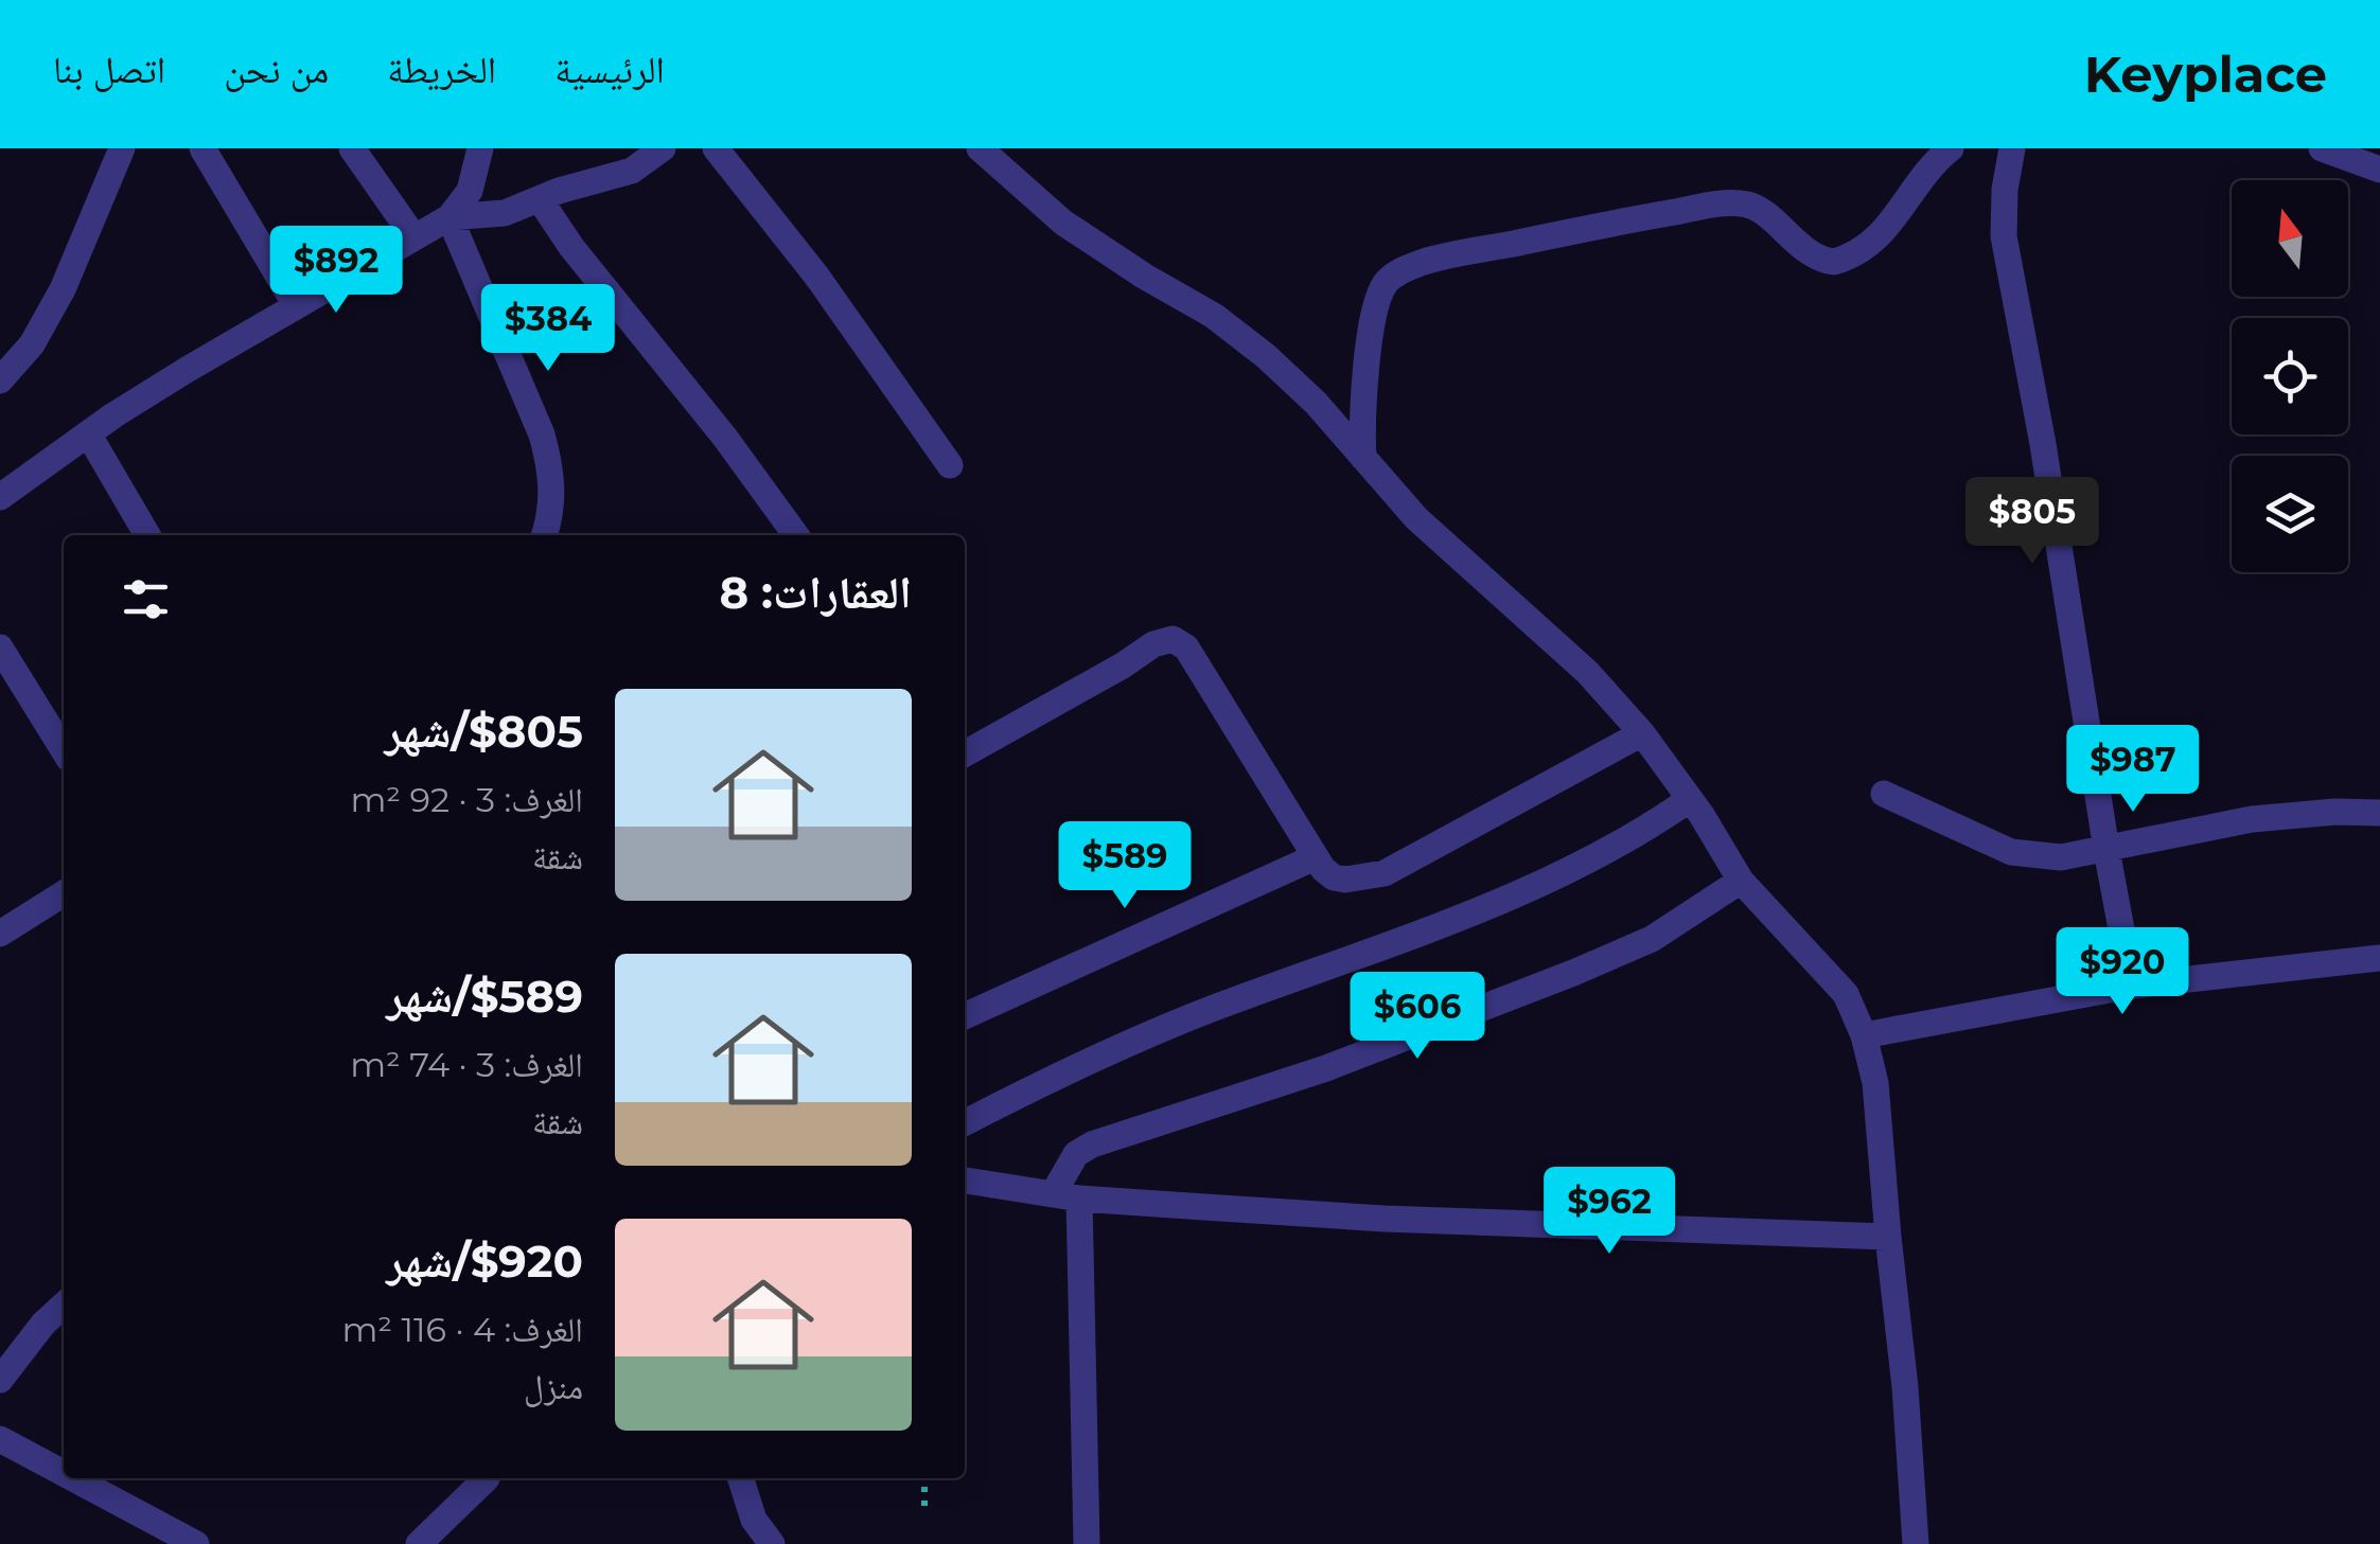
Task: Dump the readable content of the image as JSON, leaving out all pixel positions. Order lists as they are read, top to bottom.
{
  "north": "top",
  "page": {
    "header": "Keyplace",
    "nav": [
      "الرئيسية",
      "الخريطة",
      "من نحن",
      "اتصل بنا"
    ],
    "price": [
      "$892",
      "$384",
      "$805",
      "$987",
      "$589",
      "$920",
      "$606",
      "$962"
    ],
    "heading": "العقارات: 8",
    "list": [
      {
        "name": "$805/شهر",
        "note": "الغرف: 3 · 92 m² · شقة"
      },
      {
        "name": "$589/شهر",
        "note": "الغرف: 3 · 74 m² · شقة"
      },
      {
        "name": "$920/شهر",
        "note": "الغرف: 4 · 116 m² · منزل"
      }
    ]
  }
}
